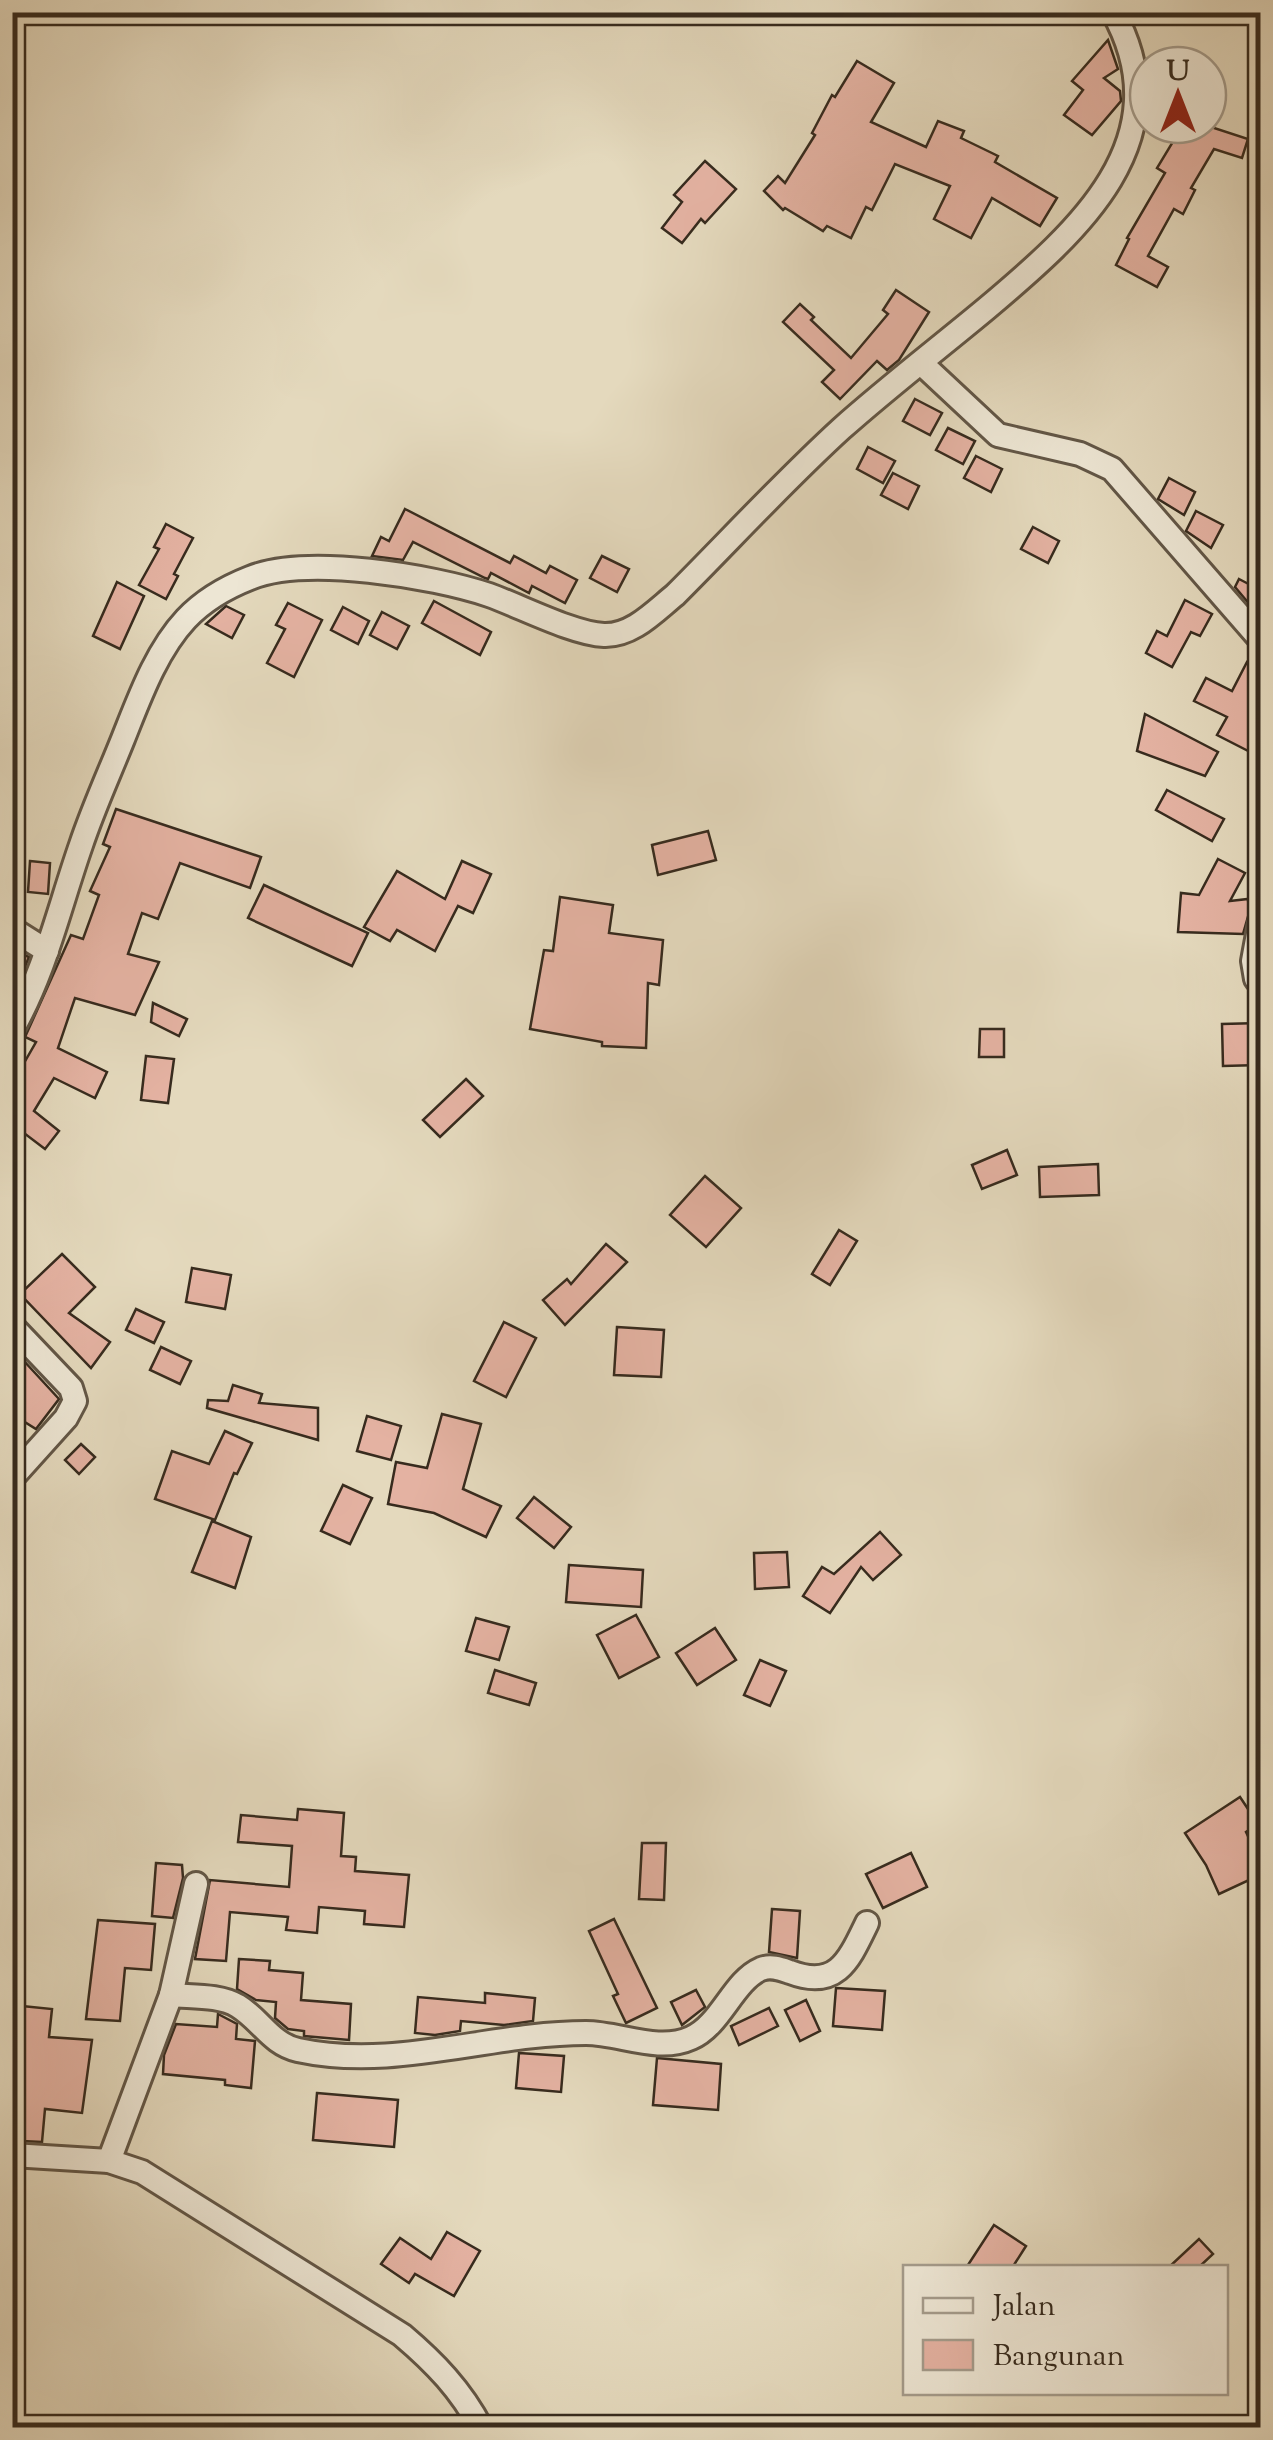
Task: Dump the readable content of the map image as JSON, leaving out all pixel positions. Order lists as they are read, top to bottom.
{
  "legend": ["Jalan", "Bangunan"],
  "north": "top"
}
